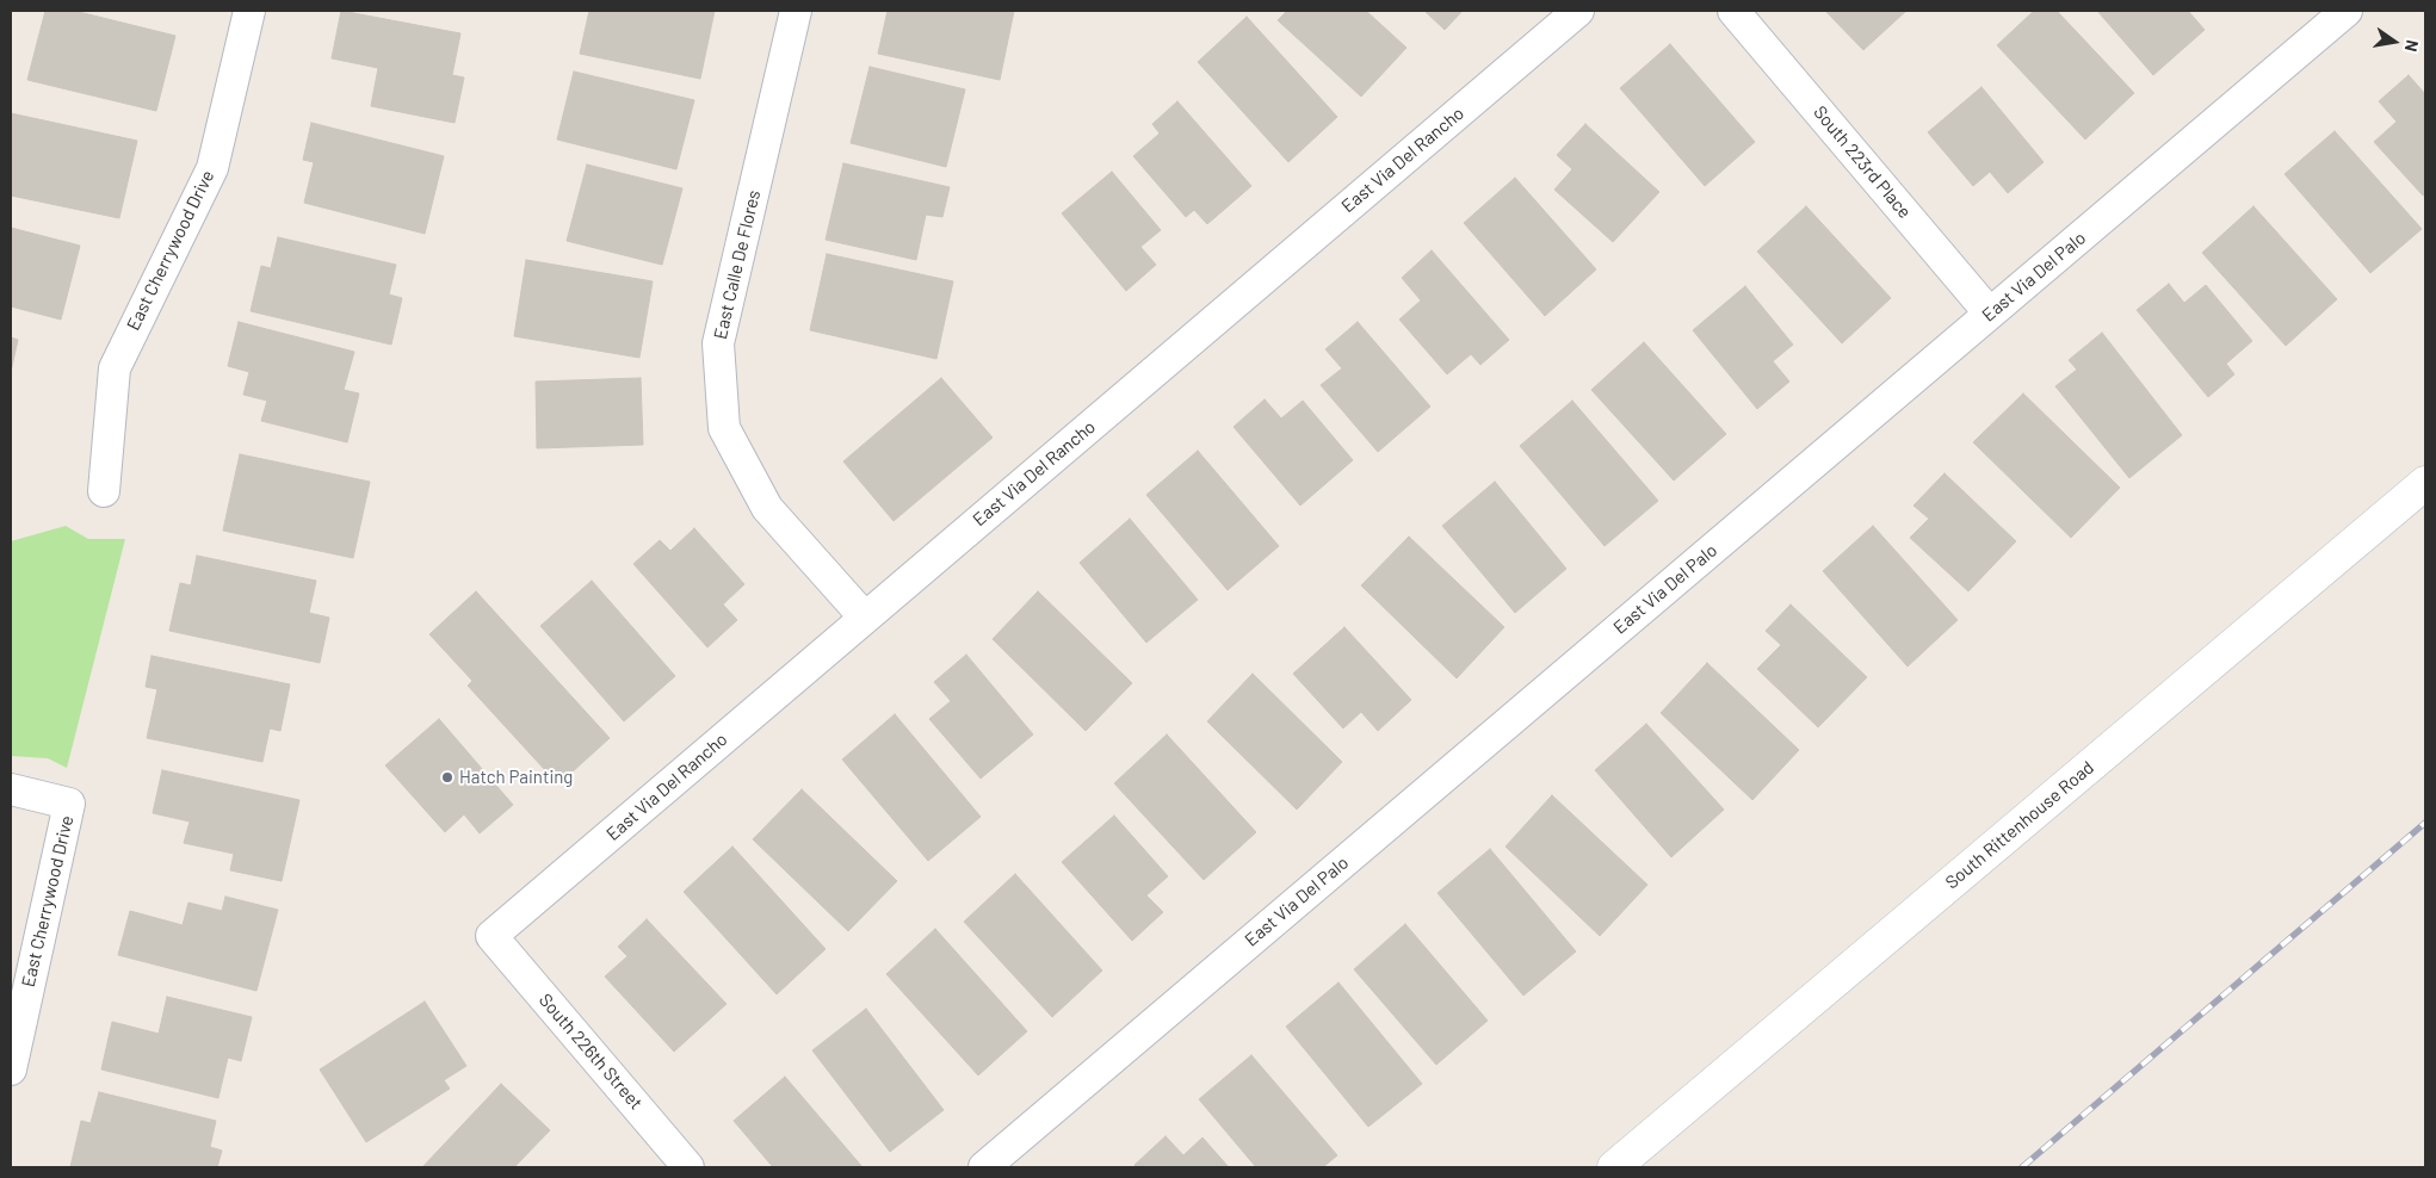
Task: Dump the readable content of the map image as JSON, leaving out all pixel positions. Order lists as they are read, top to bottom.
{
  "streets": {
    "main road": ["South Rittenhouse Road"],
    "street": [
      "East Via Del Rancho",
      "South 223rd Place",
      "East Cherrywood Drive",
      "East Calle De Flores",
      "East Via Del Palo",
      "South 226th Street"
    ]
  },
  "crossings": [
    ["East Via Del Rancho", "East Calle De Flores"],
    ["East Via Del Rancho", "South 226th Street"],
    ["South 223rd Place", "East Via Del Palo"]
  ],
  "places": ["Hatch Painting"],
  "north": "right"
}
